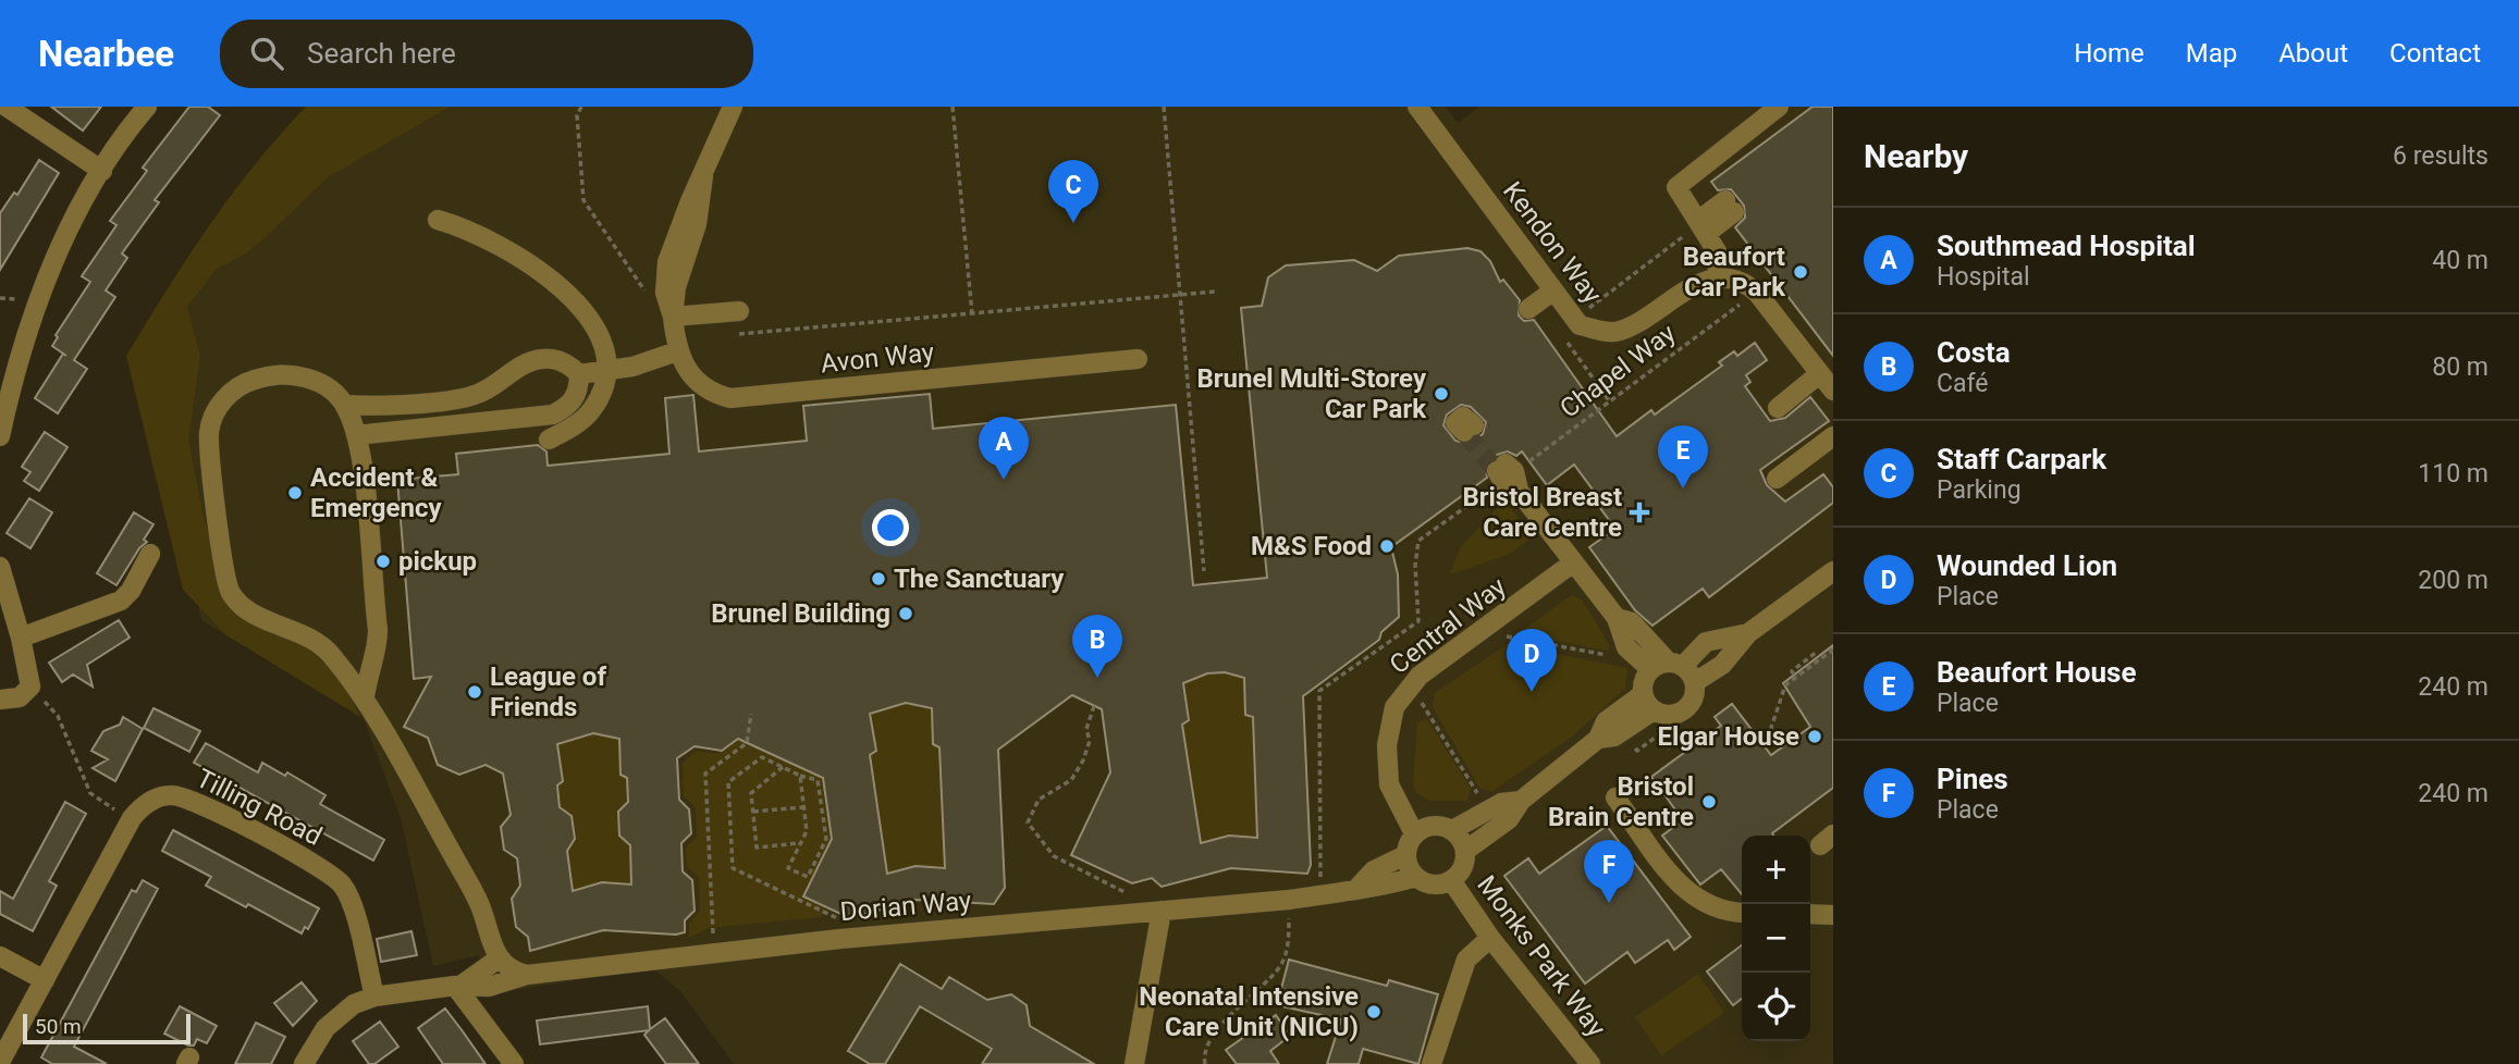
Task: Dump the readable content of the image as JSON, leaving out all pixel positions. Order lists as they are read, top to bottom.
{
  "streets": {
    "street": [
      "Kendon Way",
      "Avon Way",
      "Central Way",
      "Tilling Road",
      "Dorian Way",
      "Monks Park Way"
    ],
    "path": ["Chapel Way"]
  },
  "crossings": [
    ["Central Way", "Dorian Way"],
    ["Central Way", "Monks Park Way"],
    ["Tilling Road", "Dorian Way"],
    ["Dorian Way", "Monks Park Way"]
  ],
  "places": {
    "other": [
      "Beaufort Car Park",
      "Brunel Multi-Storey Car Park",
      "Accident & Emergency",
      "M&S Food",
      "pickup",
      "The Sanctuary",
      "Brunel Building",
      "League of Friends",
      "Elgar House",
      "Bristol Brain Centre",
      "Neonatal Intensive Care Unit (NICU)"
    ],
    "health": ["Bristol Breast Care Centre"]
  },
  "scale_bar": "50 m",
  "page": {
    "header": "Nearbee",
    "search": "Search here",
    "nav": [
      "Home",
      "Map",
      "About",
      "Contact"
    ],
    "heading": ["Nearby", "6 results"],
    "pins": [
      "C",
      "A",
      "E",
      "B",
      "D",
      "F"
    ],
    "list": [
      {
        "mark": "A",
        "name": "Southmead Hospital",
        "note": "Hospital",
        "value": "40 m"
      },
      {
        "mark": "B",
        "name": "Costa",
        "note": "Café",
        "value": "80 m"
      },
      {
        "mark": "C",
        "name": "Staff Carpark",
        "note": "Parking",
        "value": "110 m"
      },
      {
        "mark": "D",
        "name": "Wounded Lion",
        "note": "Place",
        "value": "200 m"
      },
      {
        "mark": "E",
        "name": "Beaufort House",
        "note": "Place",
        "value": "240 m"
      },
      {
        "mark": "F",
        "name": "Pines",
        "note": "Place",
        "value": "240 m"
      }
    ],
    "map_buttons": ["+", "−"],
    "scale": "50 m"
  }
}
